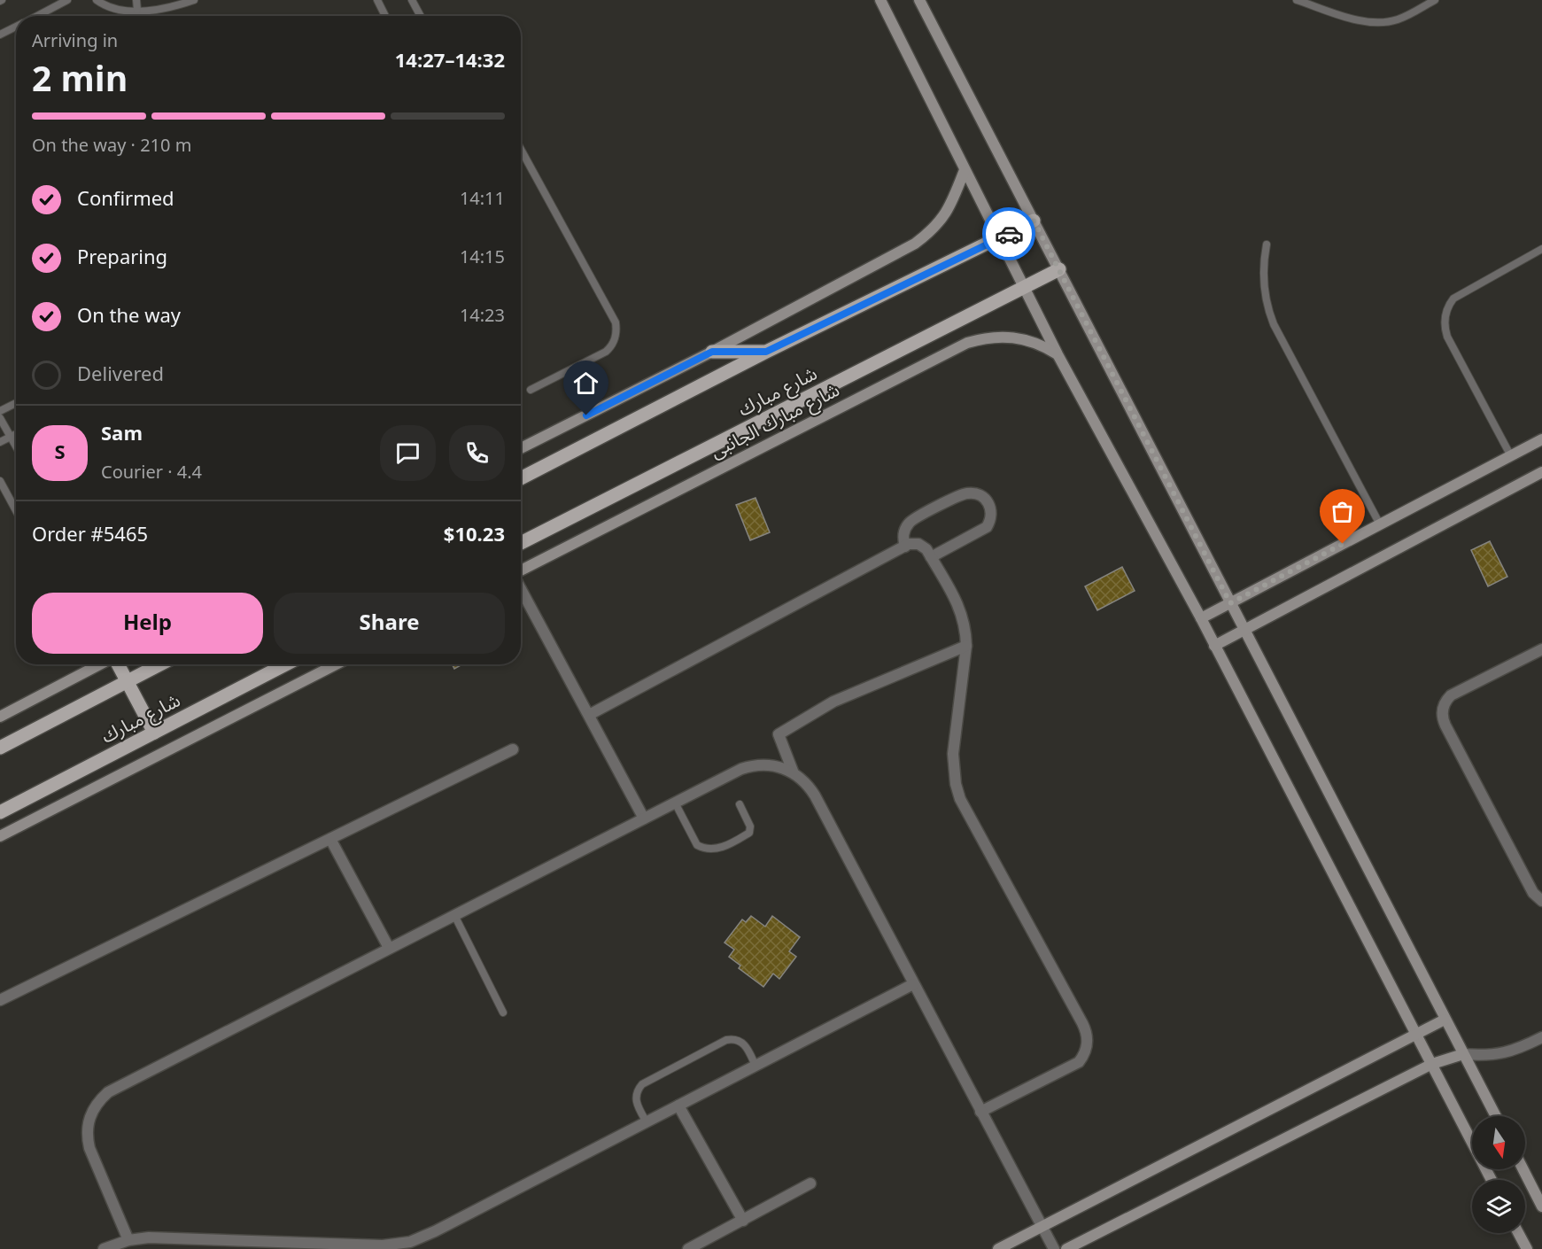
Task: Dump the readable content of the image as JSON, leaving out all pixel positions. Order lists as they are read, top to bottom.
{
  "streets": {
    "main road": ["شارع مبارك", "شارع مبارك الجانبى"]
  },
  "north": "bottom",
  "page": {
    "heading": ["2 min", "Arriving in", "14:27–14:32"],
    "panel": [
      "Sam",
      "Courier · 4.4",
      "Order #5465",
      "$10.23"
    ],
    "bar": "On the way · 210 m",
    "list": [
      ["Confirmed", "14:11"],
      ["Preparing", "14:15"],
      ["On the way", "14:23"],
      "Delivered"
    ],
    "round": "S",
    "buttons": ["Help", "Share"]
  }
}
